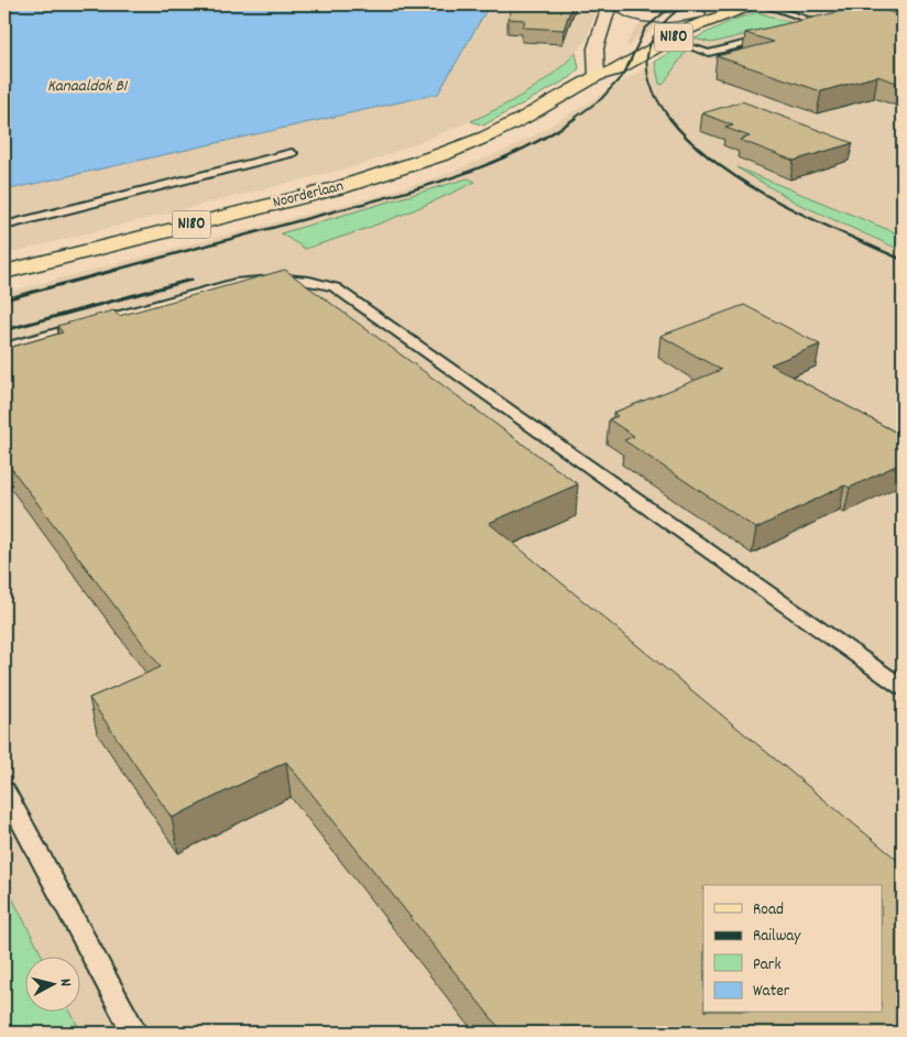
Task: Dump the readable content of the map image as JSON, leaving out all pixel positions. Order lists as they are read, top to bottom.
{
  "streets": {
    "main road": ["N180", "Noorderlaan"]
  },
  "crossings": [
    ["N180", "Noorderlaan"]
  ],
  "water": ["Kanaaldok B1"],
  "legend": [
    "Road",
    "Railway",
    "Park",
    "Water"
  ],
  "north": "right"
}
